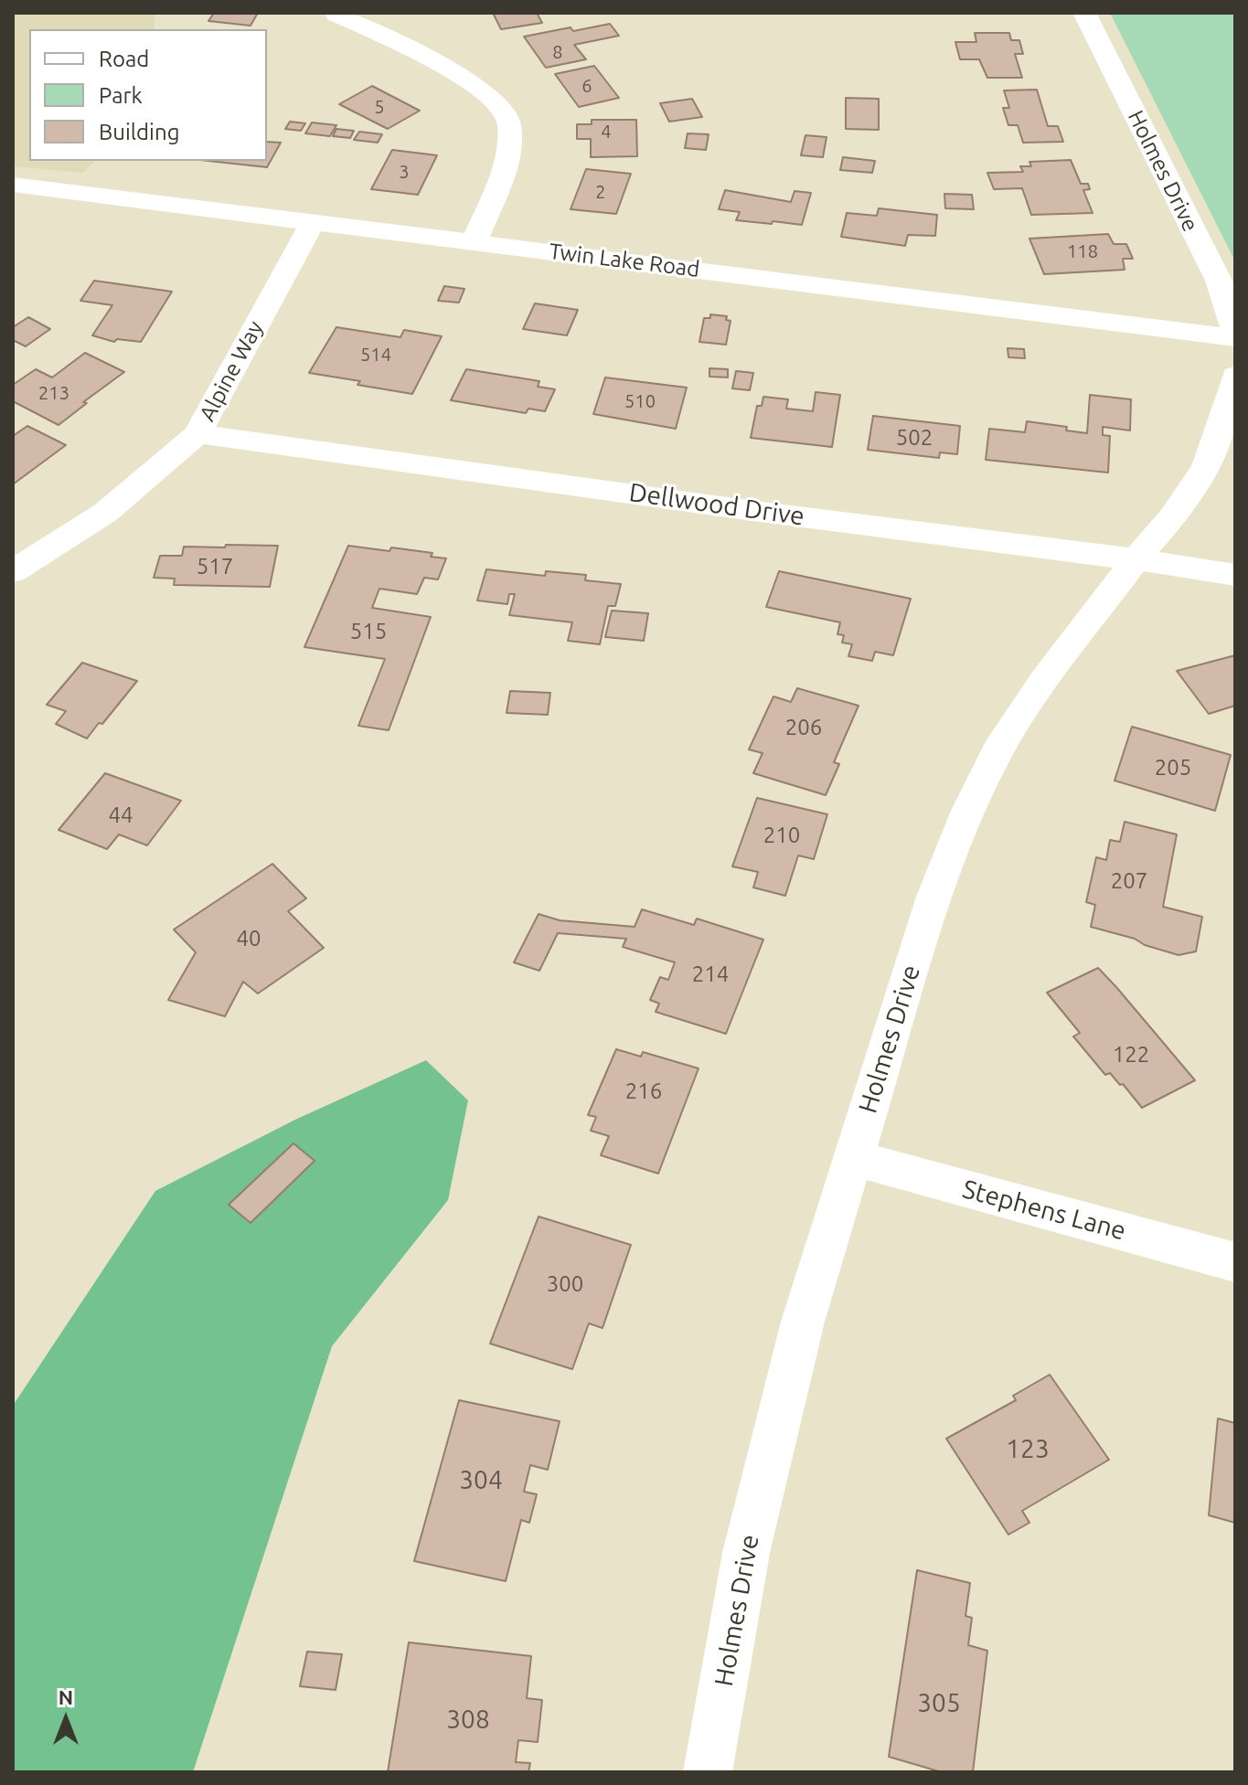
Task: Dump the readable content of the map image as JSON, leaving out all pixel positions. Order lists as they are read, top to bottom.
{
  "streets": {
    "street": [
      "Holmes Drive",
      "Twin Lake Road",
      "Alpine Way",
      "Dellwood Drive",
      "Stephens Lane"
    ]
  },
  "crossings": [
    ["Holmes Drive", "Dellwood Drive"],
    ["Holmes Drive", "Stephens Lane"],
    ["Twin Lake Road", "Alpine Way"],
    ["Alpine Way", "Dellwood Drive"]
  ],
  "house_numbers": [
    "8",
    "6",
    "5",
    "4",
    "3",
    "2",
    "118",
    "514",
    "213",
    "510",
    "502",
    "517",
    "515",
    "206",
    "205",
    "44",
    "210",
    "207",
    "40",
    "214",
    "122",
    "216",
    "300",
    "123",
    "304",
    "305",
    "308"
  ],
  "legend": ["Road", "Park", "Building"],
  "north": "top"
}
